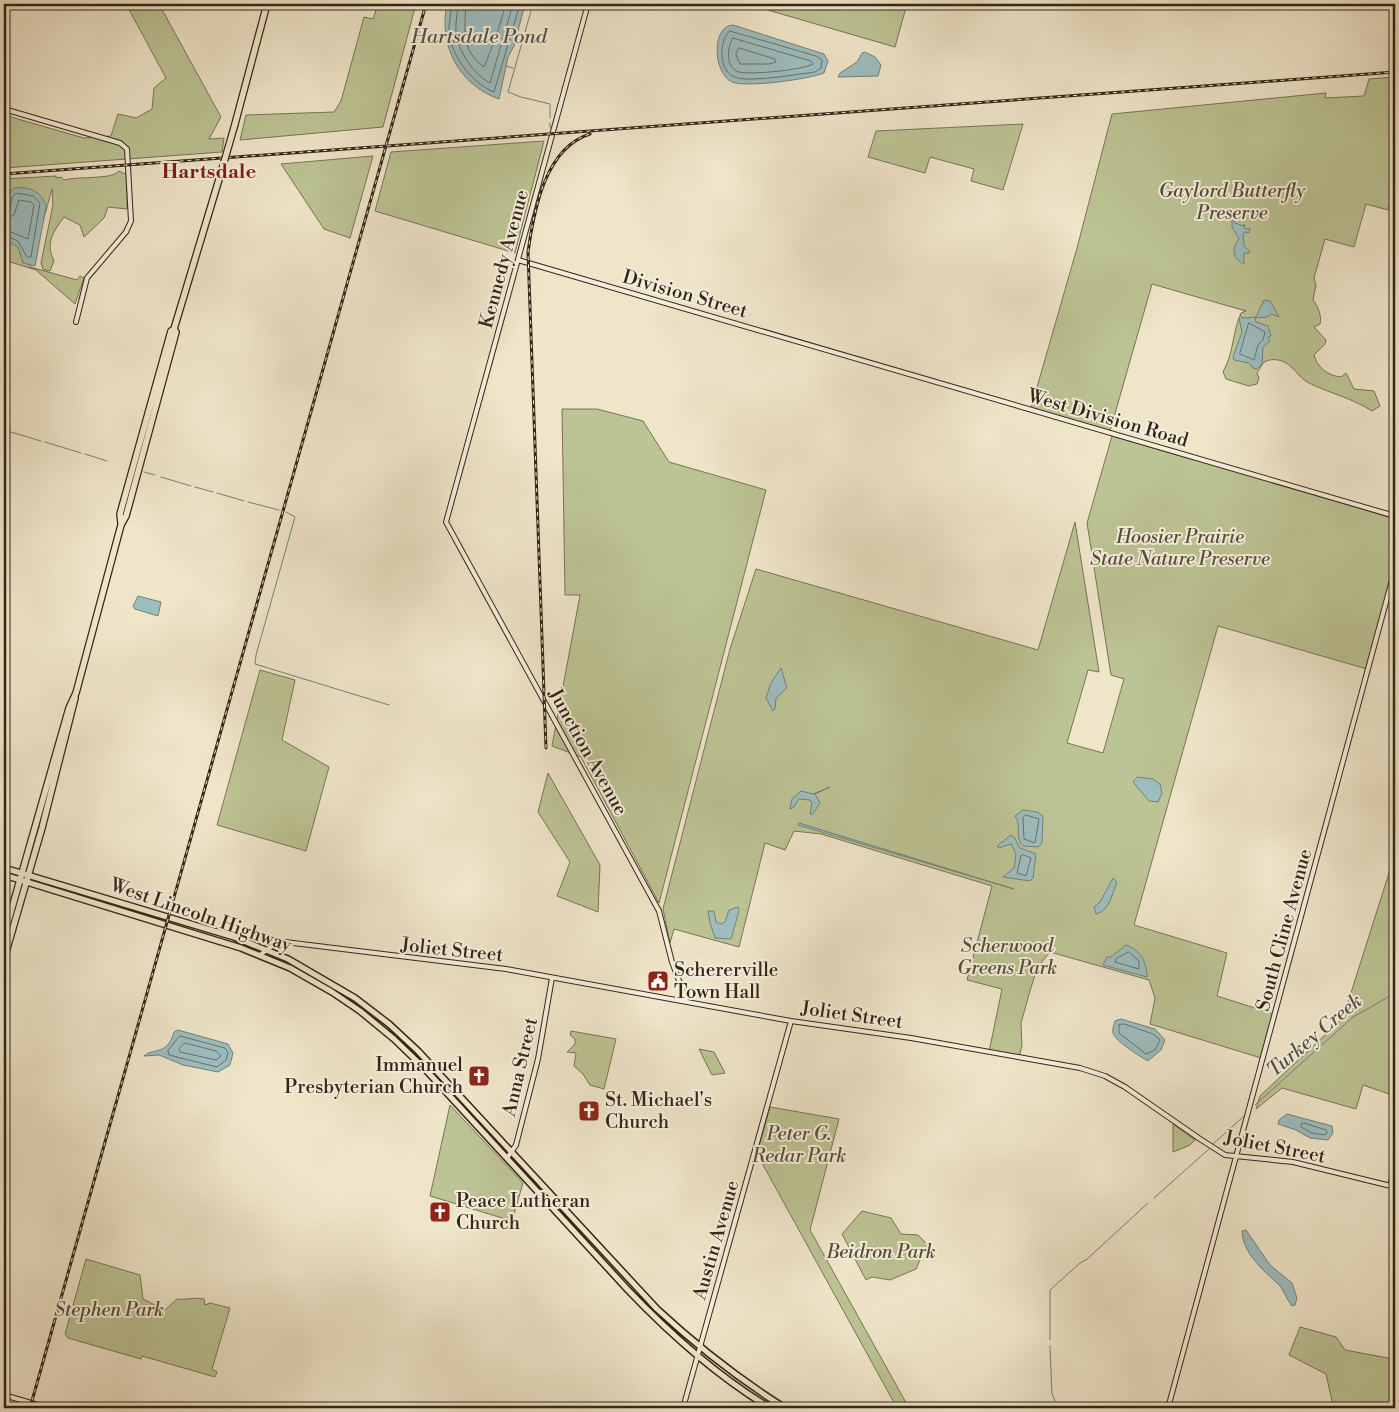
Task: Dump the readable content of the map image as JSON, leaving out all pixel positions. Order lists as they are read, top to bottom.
{
  "streets": {
    "main road": ["West Lincoln Highway"],
    "street": [
      "Kennedy Avenue",
      "Division Street",
      "West Division Road",
      "Junction Avenue",
      "South Cline Avenue",
      "Joliet Street",
      "Anna Street",
      "Austin Avenue"
    ]
  },
  "crossings": [
    ["Kennedy Avenue", "Division Street"],
    ["Kennedy Avenue", "Junction Avenue"],
    ["Division Street", "West Division Road"],
    ["Junction Avenue", "Joliet Street"],
    ["West Lincoln Highway", "Joliet Street"],
    ["West Lincoln Highway", "Anna Street"],
    ["West Lincoln Highway", "Austin Avenue"],
    ["South Cline Avenue", "Joliet Street"],
    ["Joliet Street", "Anna Street"],
    ["Joliet Street", "Austin Avenue"]
  ],
  "districts": ["Hartsdale"],
  "water": ["Hartsdale Pond", "Turkey Creek"],
  "parks": [
    "Gaylord Butterfly Preserve",
    "Hoosier Prairie State Nature Preserve",
    "Scherwood Greens Park",
    "Peter G. Redar Park",
    "Beidron Park",
    "Stephen Park"
  ],
  "places": {
    "public building": ["Schererville Town Hall"],
    "church": ["Immanuel Presbyterian Church", "St. Michael's Church", "Peace Lutheran Church"]
  }
}
